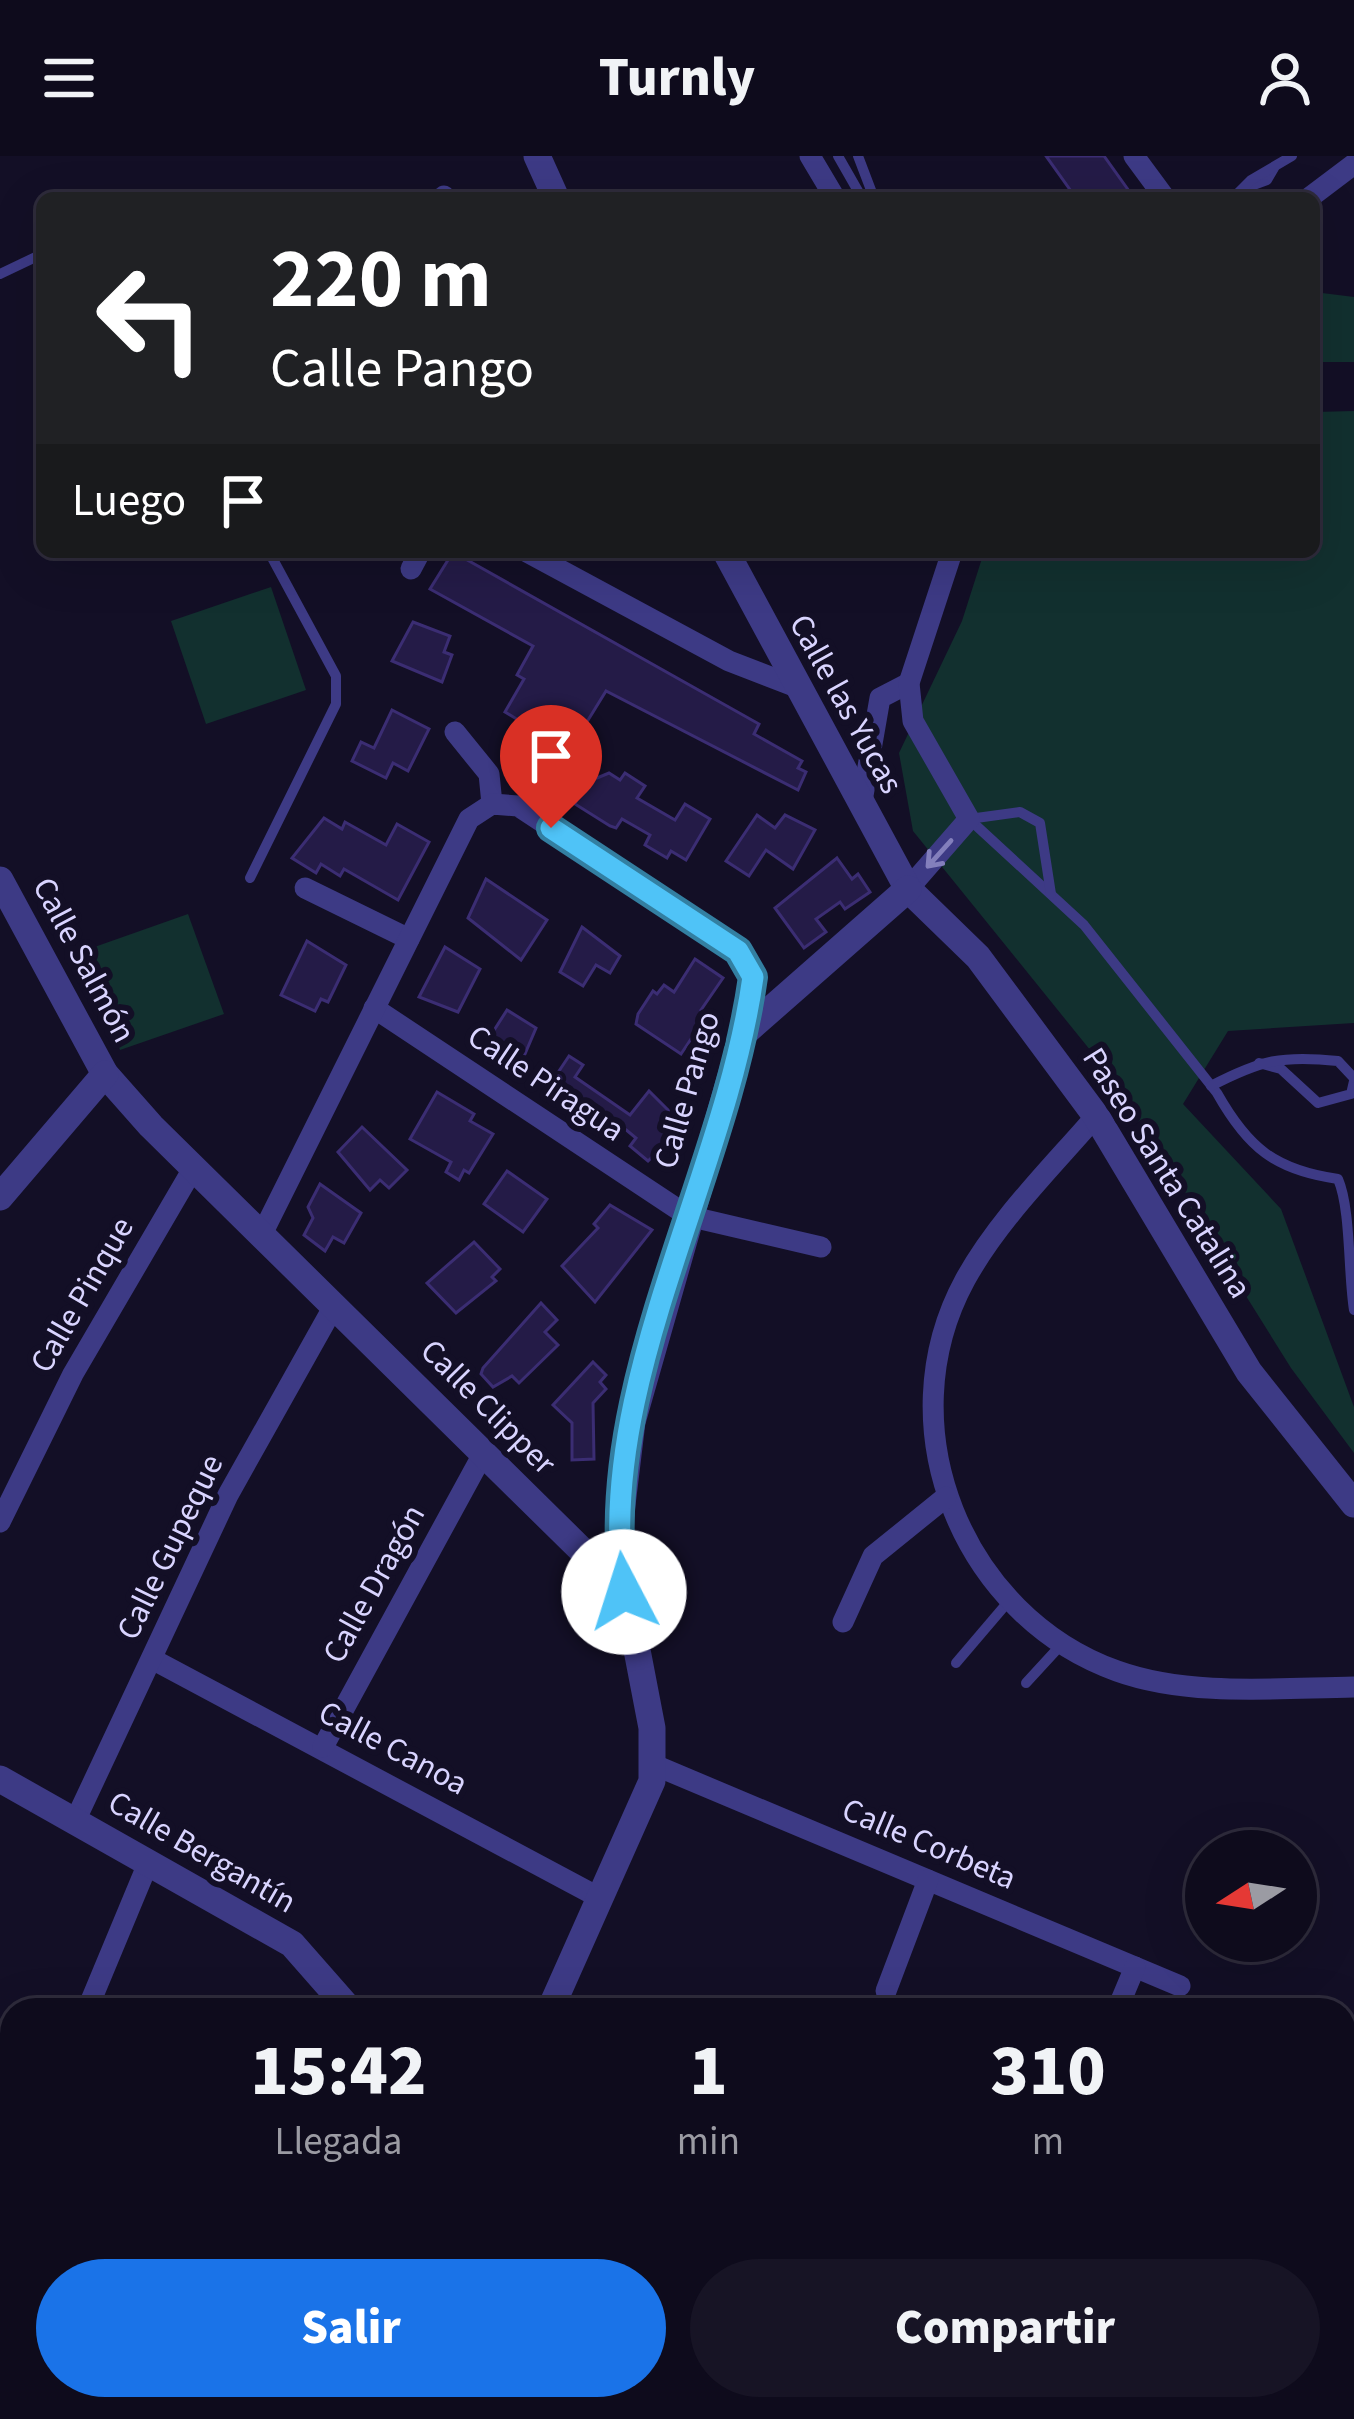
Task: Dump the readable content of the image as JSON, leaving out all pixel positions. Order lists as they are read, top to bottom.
{
  "streets": {
    "street": [
      "Calle las Yucas",
      "Calle Salmón",
      "Calle Piragua",
      "Calle Pango",
      "Paseo Santa Catalina",
      "Calle Pinque",
      "Calle Clipper",
      "Calle Gupeque",
      "Calle Dragón",
      "Calle Canoa",
      "Calle Corbeta",
      "Calle Bergantín"
    ]
  },
  "crossings": [
    ["Calle las Yucas", "Paseo Santa Catalina"],
    ["Calle Salmón", "Calle Clipper"],
    ["Calle Piragua", "Calle Pango"],
    ["Calle Pango", "Calle Clipper"],
    ["Calle Pinque", "Calle Clipper"],
    ["Calle Clipper", "Calle Gupeque"],
    ["Calle Clipper", "Calle Dragón"],
    ["Calle Gupeque", "Calle Canoa"],
    ["Calle Gupeque", "Calle Bergantín"],
    ["Calle Dragón", "Calle Canoa"]
  ],
  "north": "left",
  "page": {
    "header": "Turnly",
    "turn": ["220 m", "Calle Pango"],
    "then": "Luego",
    "eta": [
      "15:42",
      "Llegada",
      "1",
      "min",
      "310",
      "m"
    ],
    "buttons": ["Salir", "Compartir"]
  }
}
